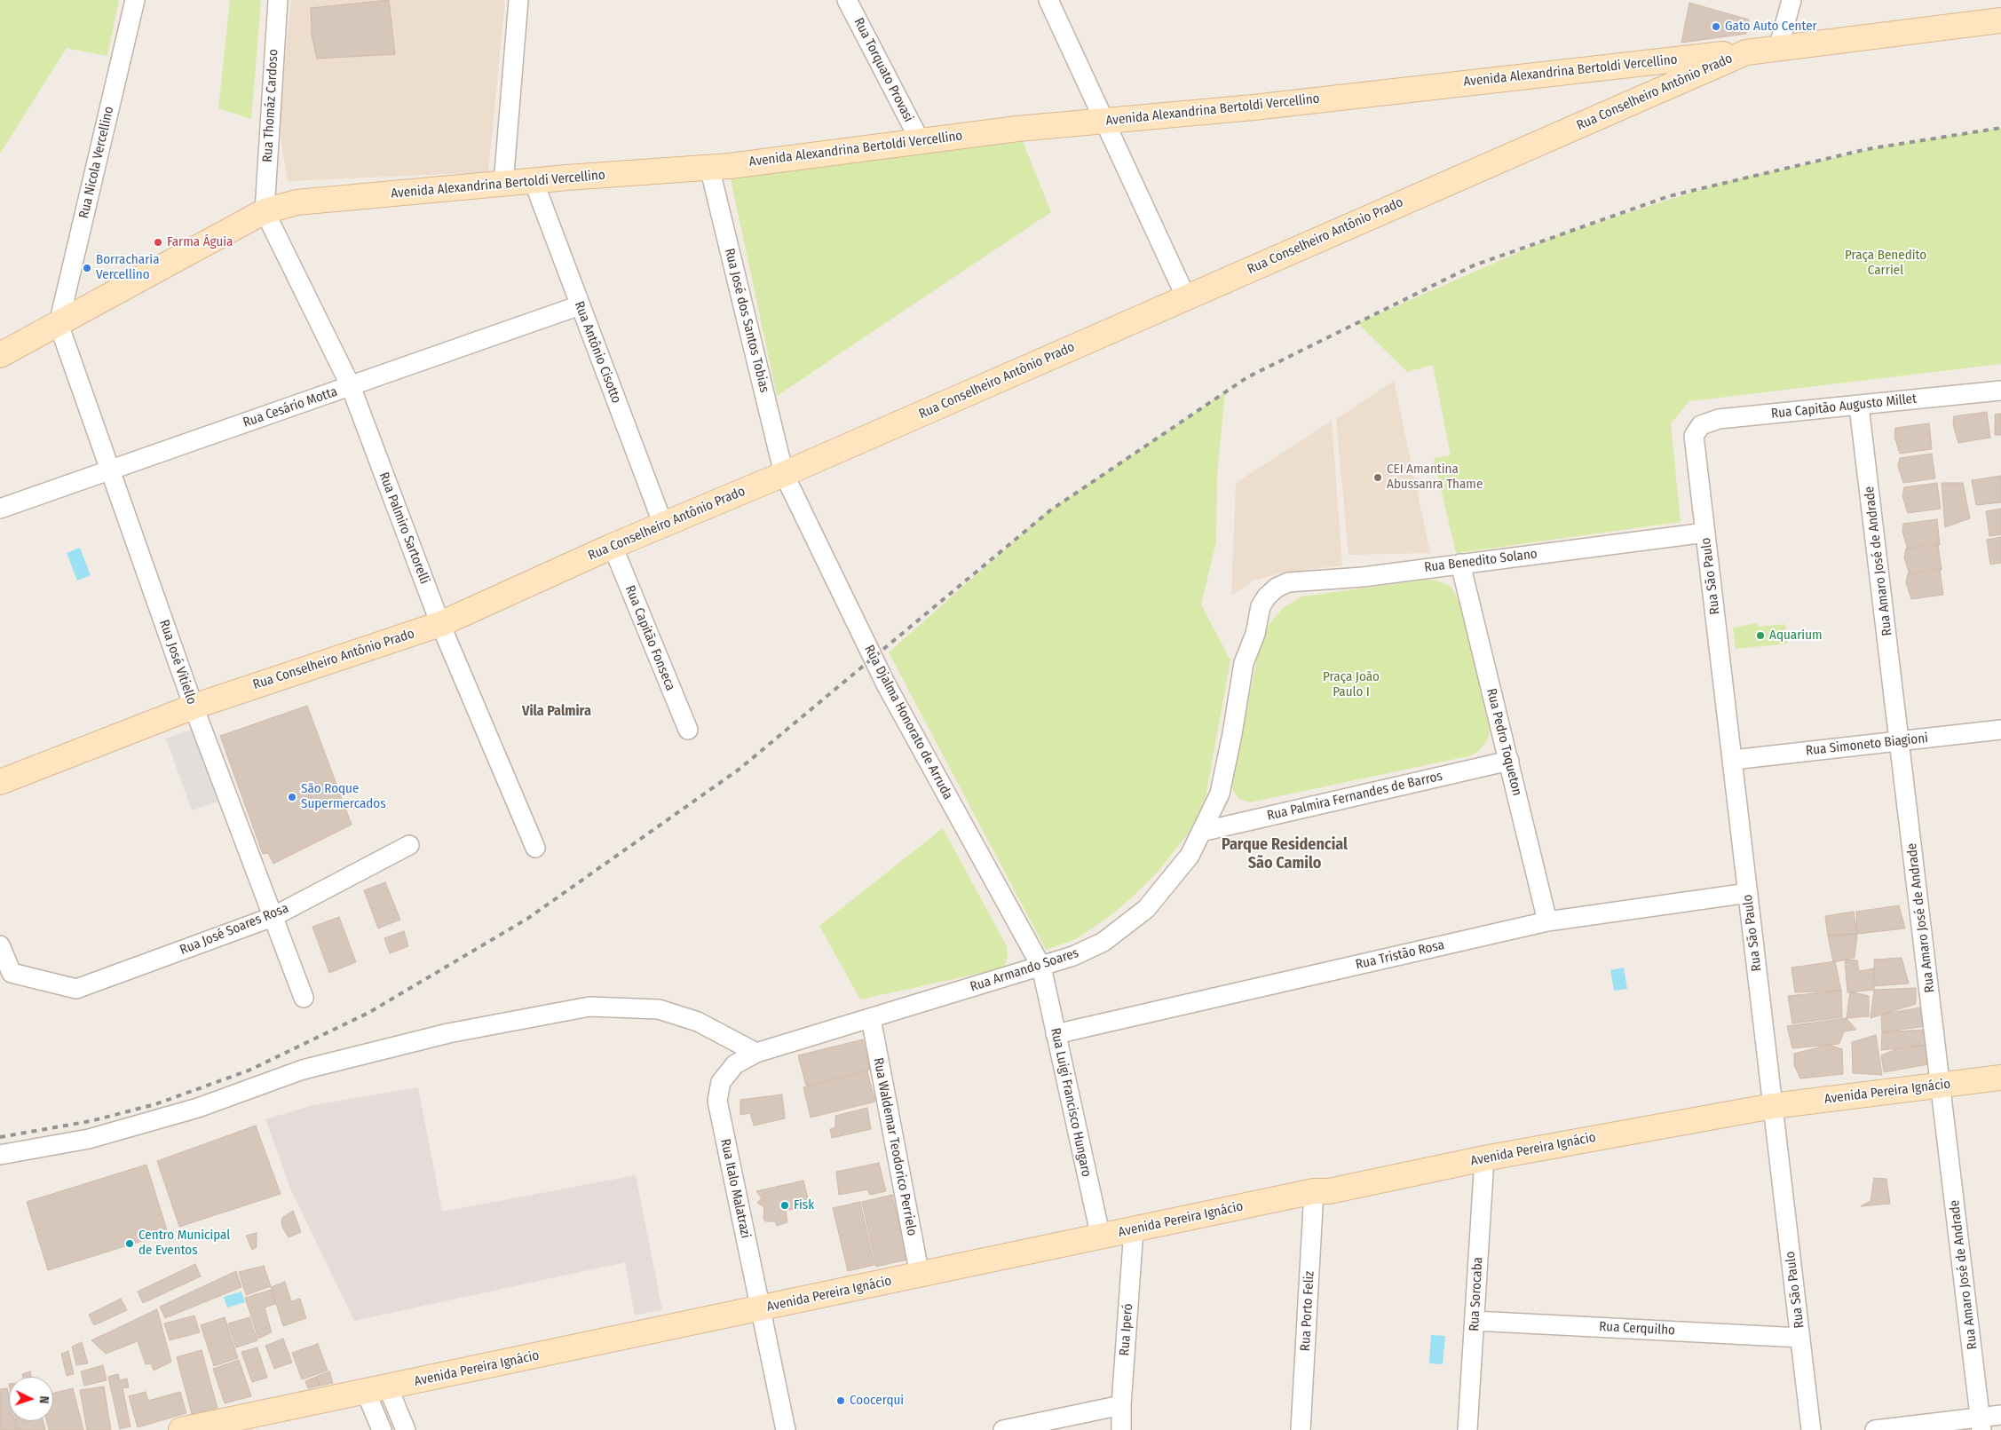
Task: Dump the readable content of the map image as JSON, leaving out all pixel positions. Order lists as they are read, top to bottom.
{
  "streets": {
    "main road": ["Avenida Alexandrina Bertoldi Vercellino", "Rua Conselheiro Antônio Prado", "Avenida Pereira Ignácio"],
    "street": [
      "Rua Torquato Provasi",
      "Rua Thomáz Cardoso",
      "Rua Nicola Vercellino",
      "Rua José dos Santos Tobias",
      "Rua Antônio Cisotto",
      "Rua Capitão Augusto Millet",
      "Rua Cesário Motta",
      "Rua Palmiro Sartorelli",
      "Rua Benedito Solano",
      "Rua Amaro José de Andrade",
      "Rua São Paulo",
      "Rua Capitão Fonseca",
      "Rua José Vitiello",
      "Rua Djalma Honorato de Arruda",
      "Rua Pedro Toqueton",
      "Rua Simoneto Biagioni",
      "Rua Palmira Fernandes de Barros",
      "Rua José Soares Rosa",
      "Rua Tristão Rosa",
      "Rua Armando Soares",
      "Rua Luigi Francisco Hungaro",
      "Rua Waldemar Teodorico Perrielo",
      "Rua Italo Malatrazi",
      "Rua Sorocaba",
      "Rua Porto Feliz",
      "Rua Cerquilho",
      "Rua Iperó"
    ]
  },
  "crossings": [
    ["Rua Torquato Provasi", "Avenida Alexandrina Bertoldi Vercellino"],
    ["Avenida Alexandrina Bertoldi Vercellino", "Rua Conselheiro Antônio Prado"],
    ["Avenida Alexandrina Bertoldi Vercellino", "Rua Thomáz Cardoso"],
    ["Avenida Alexandrina Bertoldi Vercellino", "Rua Nicola Vercellino"],
    ["Avenida Alexandrina Bertoldi Vercellino", "Rua José dos Santos Tobias"],
    ["Avenida Alexandrina Bertoldi Vercellino", "Rua Antônio Cisotto"],
    ["Avenida Alexandrina Bertoldi Vercellino", "Rua Palmiro Sartorelli"],
    ["Avenida Alexandrina Bertoldi Vercellino", "Rua José Vitiello"],
    ["Rua Conselheiro Antônio Prado", "Rua José dos Santos Tobias"],
    ["Rua Conselheiro Antônio Prado", "Rua Antônio Cisotto"],
    ["Rua Conselheiro Antônio Prado", "Rua Palmiro Sartorelli"],
    ["Rua Conselheiro Antônio Prado", "Rua Capitão Fonseca"],
    ["Rua Conselheiro Antônio Prado", "Rua José Vitiello"],
    ["Rua Conselheiro Antônio Prado", "Rua Djalma Honorato de Arruda"],
    ["Rua Thomáz Cardoso", "Rua Palmiro Sartorelli"],
    ["Rua Nicola Vercellino", "Rua José Vitiello"],
    ["Rua José dos Santos Tobias", "Rua Djalma Honorato de Arruda"],
    ["Rua Antônio Cisotto", "Rua Cesário Motta"],
    ["Rua Capitão Augusto Millet", "Rua Amaro José de Andrade"],
    ["Rua Capitão Augusto Millet", "Rua São Paulo"],
    ["Rua Cesário Motta", "Rua Palmiro Sartorelli"],
    ["Rua Cesário Motta", "Rua José Vitiello"],
    ["Rua Benedito Solano", "Rua São Paulo"],
    ["Rua Benedito Solano", "Rua Pedro Toqueton"],
    ["Rua Benedito Solano", "Rua Armando Soares"],
    ["Rua Amaro José de Andrade", "Rua Simoneto Biagioni"],
    ["Rua Amaro José de Andrade", "Avenida Pereira Ignácio"],
    ["Rua São Paulo", "Rua Simoneto Biagioni"],
    ["Rua São Paulo", "Rua Tristão Rosa"],
    ["Rua São Paulo", "Avenida Pereira Ignácio"],
    ["Rua São Paulo", "Rua Cerquilho"],
    ["Rua José Vitiello", "Rua José Soares Rosa"],
    ["Rua Djalma Honorato de Arruda", "Rua Armando Soares"],
    ["Rua Djalma Honorato de Arruda", "Rua Luigi Francisco Hungaro"],
    ["Rua Pedro Toqueton", "Rua Palmira Fernandes de Barros"],
    ["Rua Pedro Toqueton", "Rua Tristão Rosa"],
    ["Rua Palmira Fernandes de Barros", "Rua Armando Soares"],
    ["Rua Tristão Rosa", "Rua Luigi Francisco Hungaro"],
    ["Rua Armando Soares", "Rua Luigi Francisco Hungaro"],
    ["Rua Armando Soares", "Rua Waldemar Teodorico Perrielo"],
    ["Rua Armando Soares", "Rua Italo Malatrazi"],
    ["Avenida Pereira Ignácio", "Rua Luigi Francisco Hungaro"],
    ["Avenida Pereira Ignácio", "Rua Waldemar Teodorico Perrielo"],
    ["Avenida Pereira Ignácio", "Rua Italo Malatrazi"],
    ["Avenida Pereira Ignácio", "Rua Sorocaba"],
    ["Avenida Pereira Ignácio", "Rua Porto Feliz"],
    ["Avenida Pereira Ignácio", "Rua Iperó"],
    ["Rua Sorocaba", "Rua Cerquilho"]
  ],
  "districts": ["Vila Palmira", "Parque Residencial São Camilo"],
  "parks": ["Praça Benedito Carriel", "Praça João Paulo I"],
  "places": [
    "Gato Auto Center",
    "Farma Águia",
    "Borracharia Vercellino",
    "CEI Amantina Abussanra Thame",
    "Aquarium",
    "São Roque Supermercados",
    "Fisk",
    "Centro Municipal de Eventos",
    "Coocerqui"
  ],
  "north": "right"
}
